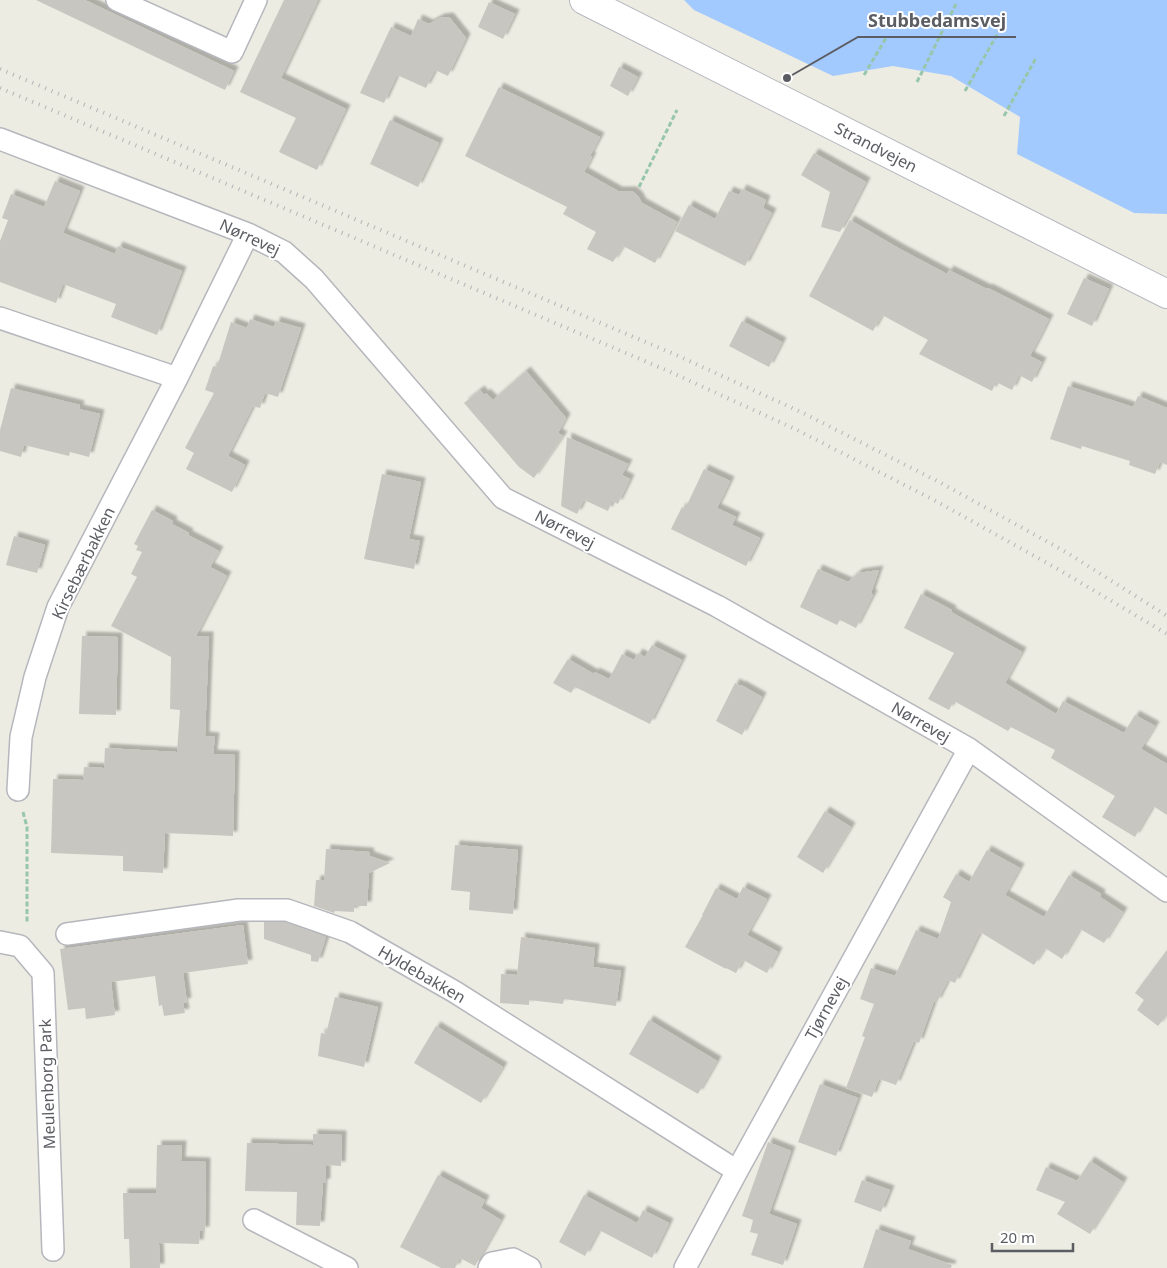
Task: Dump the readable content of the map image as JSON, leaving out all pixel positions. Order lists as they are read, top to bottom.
{
  "streets": {
    "main road": ["Strandvejen"],
    "street": [
      "Nørrevej",
      "Kirsebærbakken",
      "Hyldebakken",
      "Tjørnevej",
      "Meulenborg Park"
    ]
  },
  "crossings": [
    ["Nørrevej", "Kirsebærbakken"],
    ["Nørrevej", "Tjørnevej"],
    ["Hyldebakken", "Tjørnevej"]
  ],
  "places": ["Stubbedamsvej"],
  "scale_bar": "20 m"
}
